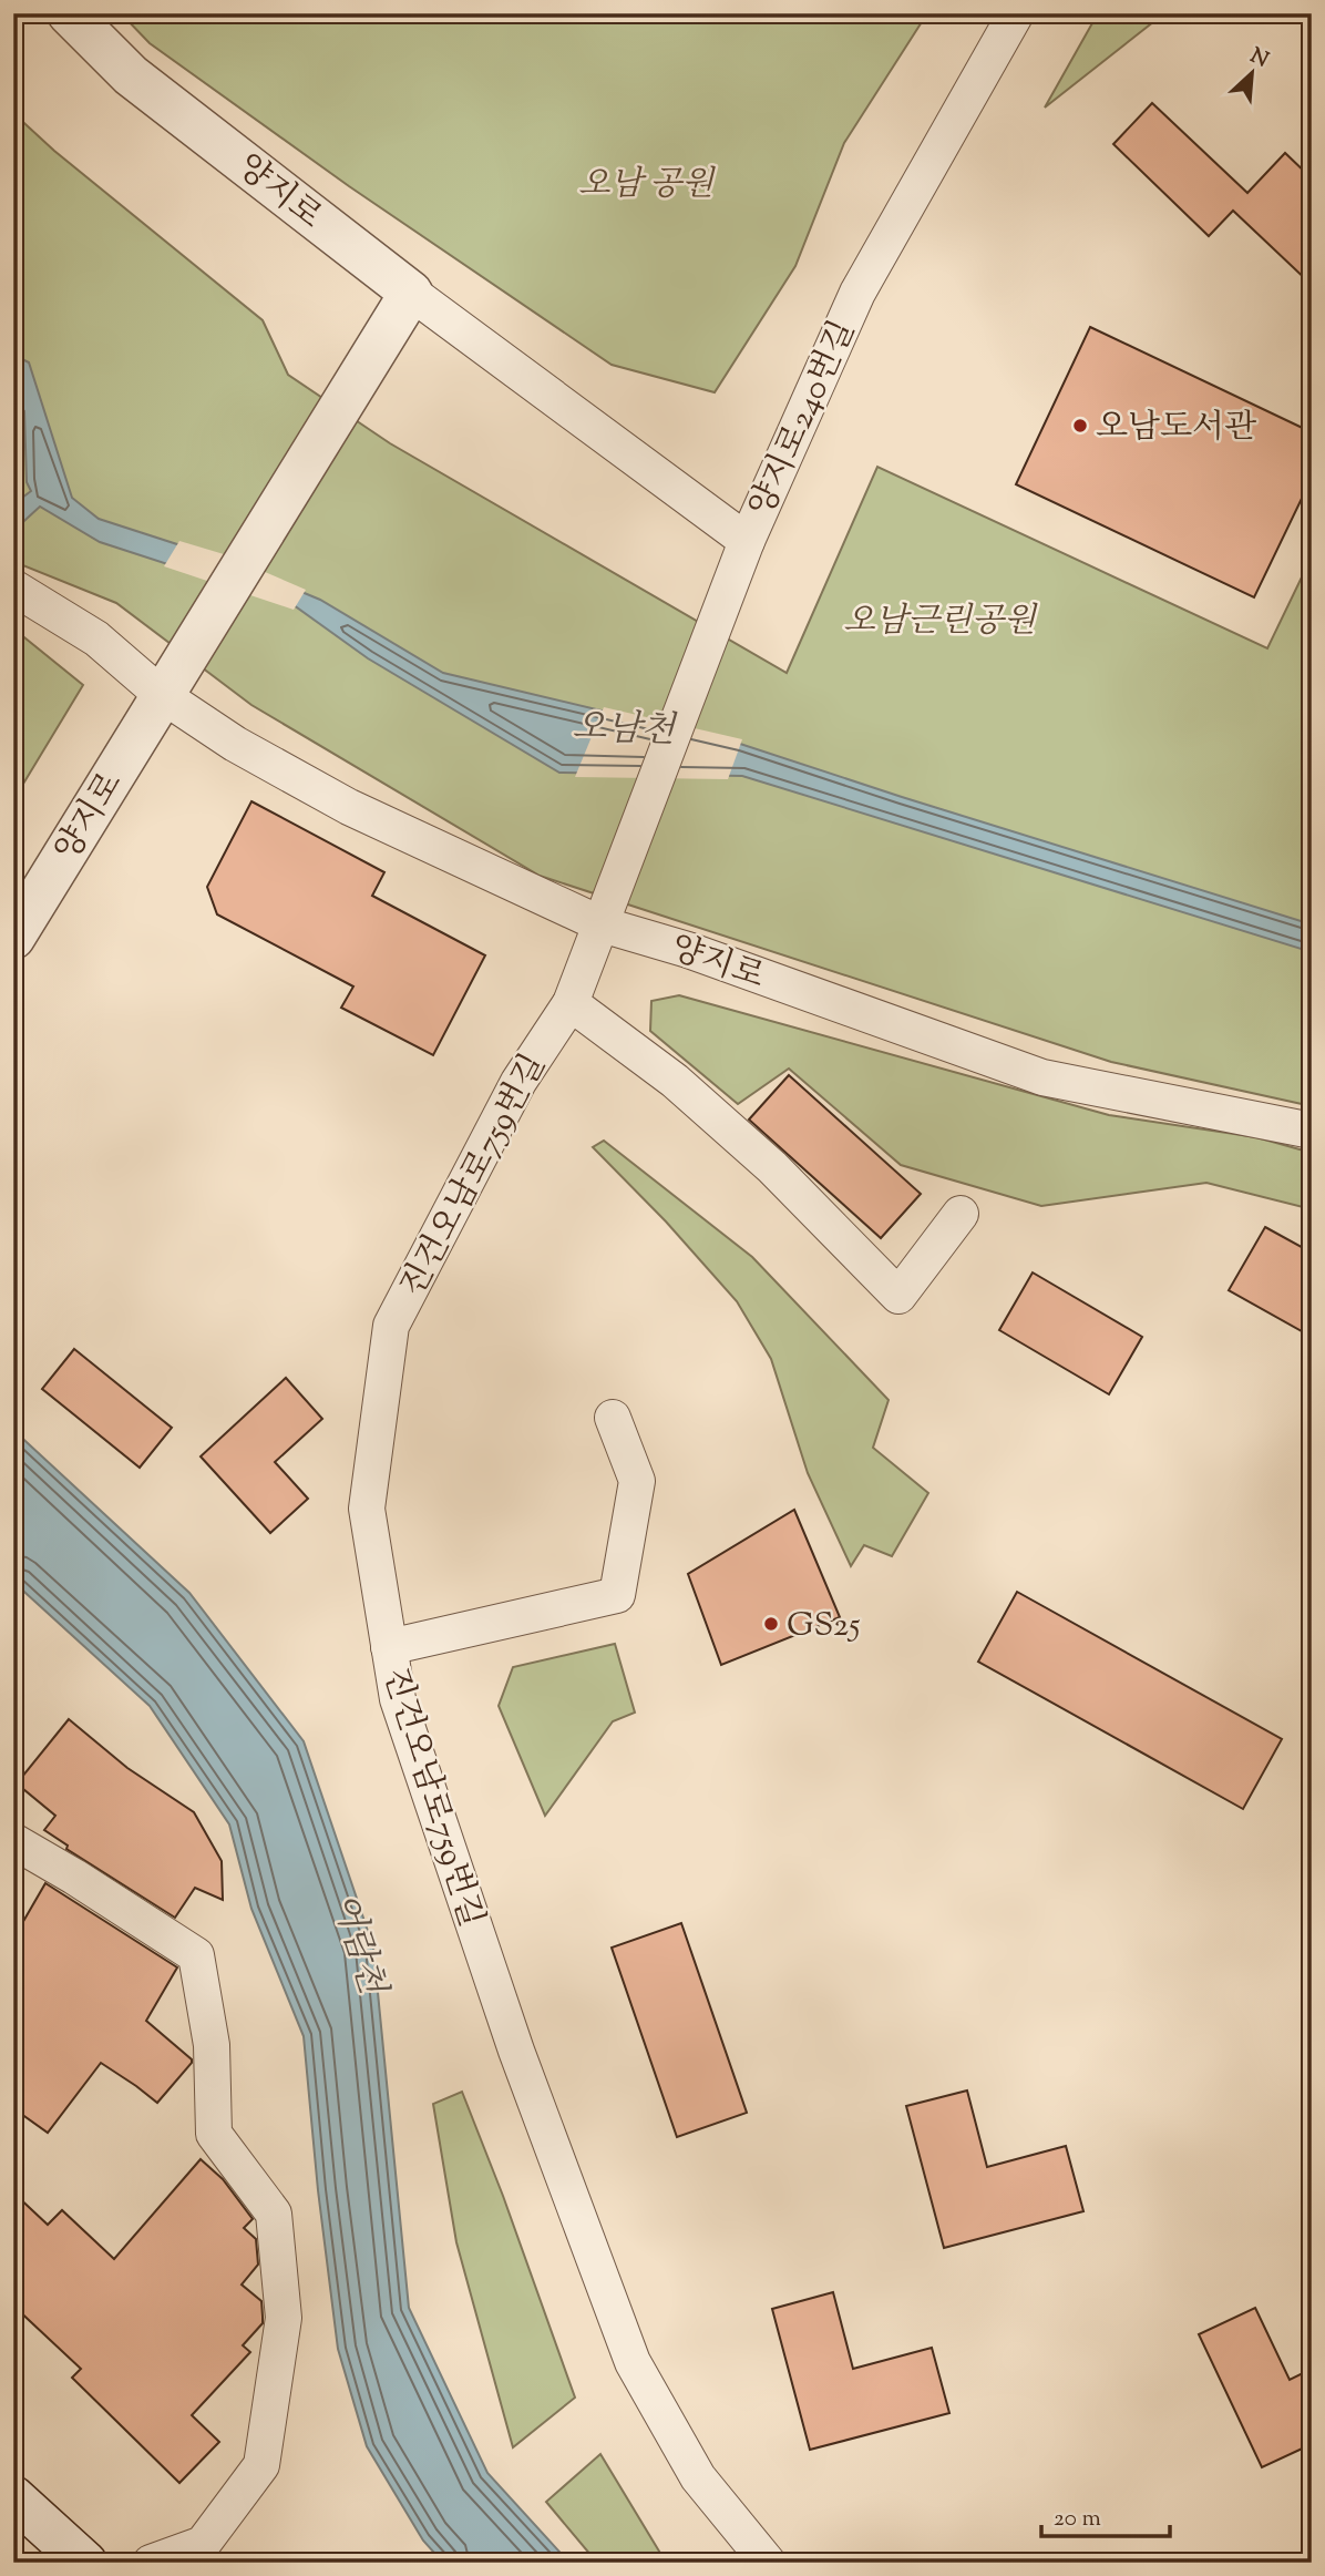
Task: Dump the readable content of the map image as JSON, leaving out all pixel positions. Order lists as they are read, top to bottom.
{
  "streets": {
    "street": ["양지로", "양지로240번길", "진건오남로759번길"]
  },
  "crossings": [
    ["양지로", "양지로240번길"],
    ["양지로", "진건오남로759번길"],
    ["양지로240번길", "진건오남로759번길"]
  ],
  "water": ["오남천", "어람천"],
  "parks": ["오남 공원", "오남근린공원"],
  "places": ["오남도서관", "GS25"],
  "scale_bar": "20 m",
  "north": "top right"
}
